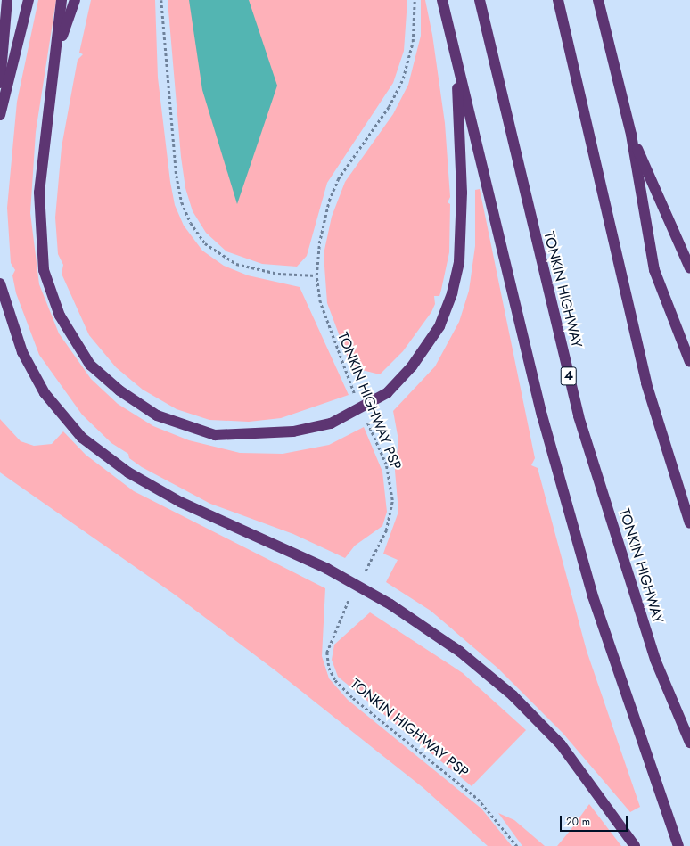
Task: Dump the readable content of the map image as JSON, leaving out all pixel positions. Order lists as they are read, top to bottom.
{
  "streets": {
    "highway": ["TONKIN HIGHWAY", "4"],
    "path": ["TONKIN HIGHWAY PSP"]
  },
  "scale_bar": "20 m"
}
